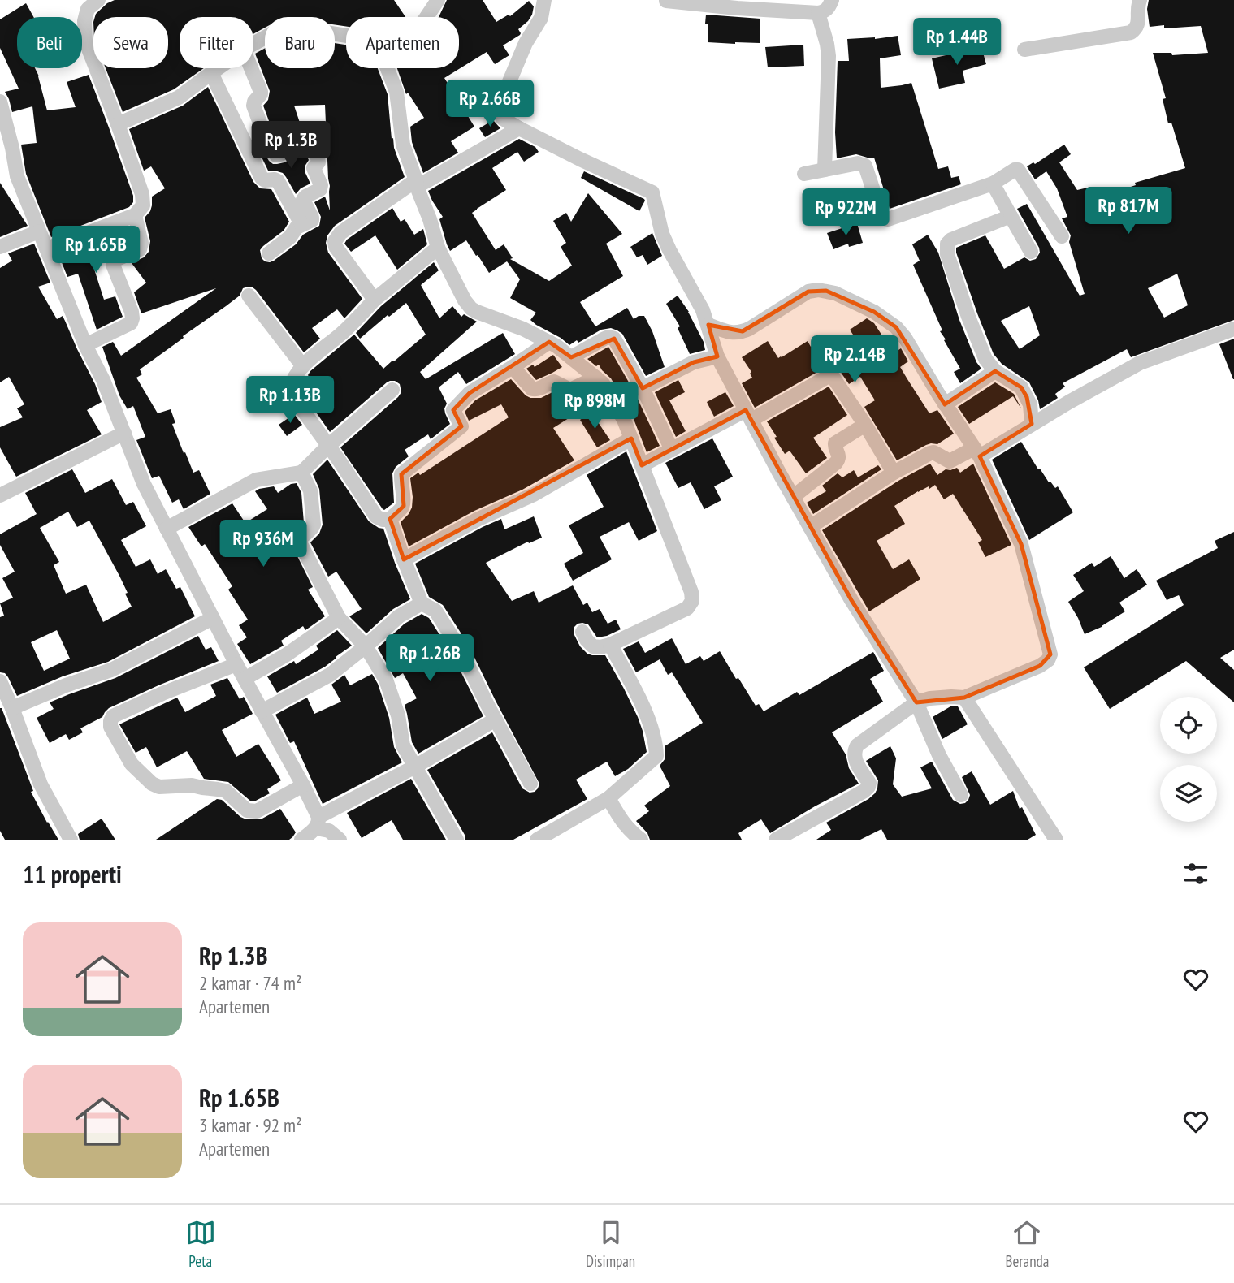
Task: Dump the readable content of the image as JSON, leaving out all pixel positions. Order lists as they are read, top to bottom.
{
  "page": {
    "chip": [
      "Beli",
      "Sewa",
      "Filter",
      "Baru",
      "Apartemen"
    ],
    "price": [
      "Rp 1.44B",
      "Rp 2.66B",
      "Rp 1.3B",
      "Rp 817M",
      "Rp 922M",
      "Rp 1.65B",
      "Rp 2.14B",
      "Rp 1.13B",
      "Rp 898M",
      "Rp 936M",
      "Rp 1.26B"
    ],
    "heading": "11 properti",
    "list": [
      {
        "name": "Rp 1.3B",
        "note": "2 kamar · 74 m² · Apartemen"
      },
      {
        "name": "Rp 1.65B",
        "note": "3 kamar · 92 m² · Apartemen"
      }
    ],
    "tabs": ["Peta", "Disimpan", "Beranda"]
  }
}
